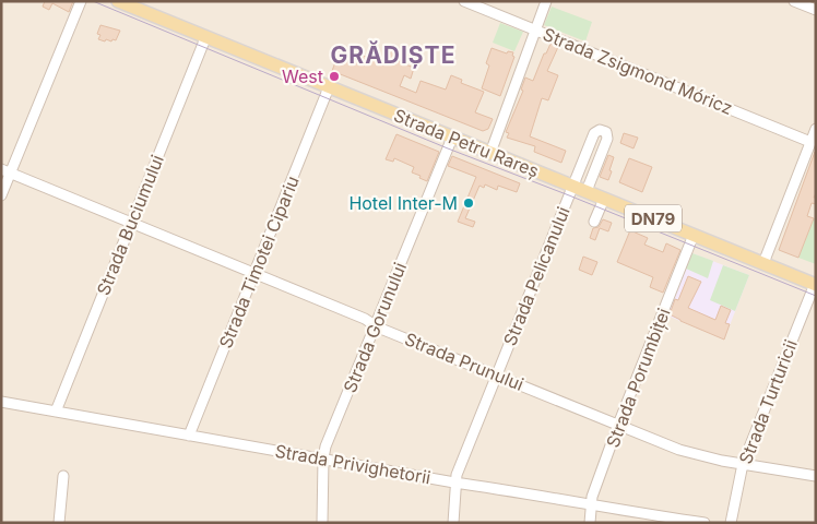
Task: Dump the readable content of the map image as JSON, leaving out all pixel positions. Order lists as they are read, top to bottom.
{
  "streets": {
    "main road": ["Strada Petru Rareș", "DN79"],
    "street": [
      "Strada Zsigmond Móricz",
      "Strada Buciumului",
      "Strada Timotei Cipariu",
      "Strada Pelicanului",
      "Strada Gorunului",
      "Strada Prunului",
      "Strada Porumbiței",
      "Strada Turturicii",
      "Strada Privighetorii"
    ]
  },
  "crossings": [
    ["Strada Petru Rareș", "Strada Buciumului"],
    ["Strada Petru Rareș", "Strada Timotei Cipariu"],
    ["Strada Petru Rareș", "Strada Pelicanului"],
    ["Strada Petru Rareș", "Strada Gorunului"],
    ["Strada Petru Rareș", "Strada Porumbiței"],
    ["Strada Petru Rareș", "Strada Turturicii"],
    ["Strada Buciumului", "Strada Prunului"],
    ["Strada Buciumului", "Strada Privighetorii"],
    ["Strada Timotei Cipariu", "Strada Prunului"],
    ["Strada Timotei Cipariu", "Strada Privighetorii"],
    ["Strada Pelicanului", "Strada Prunului"],
    ["Strada Pelicanului", "Strada Privighetorii"],
    ["Strada Gorunului", "Strada Prunului"],
    ["Strada Gorunului", "Strada Privighetorii"],
    ["Strada Prunului", "Strada Porumbiței"],
    ["Strada Prunului", "Strada Turturicii"],
    ["Strada Porumbiței", "Strada Privighetorii"]
  ],
  "districts": ["GRĂDIȘTE"],
  "places": ["West", "Hotel Inter-M"]
}
